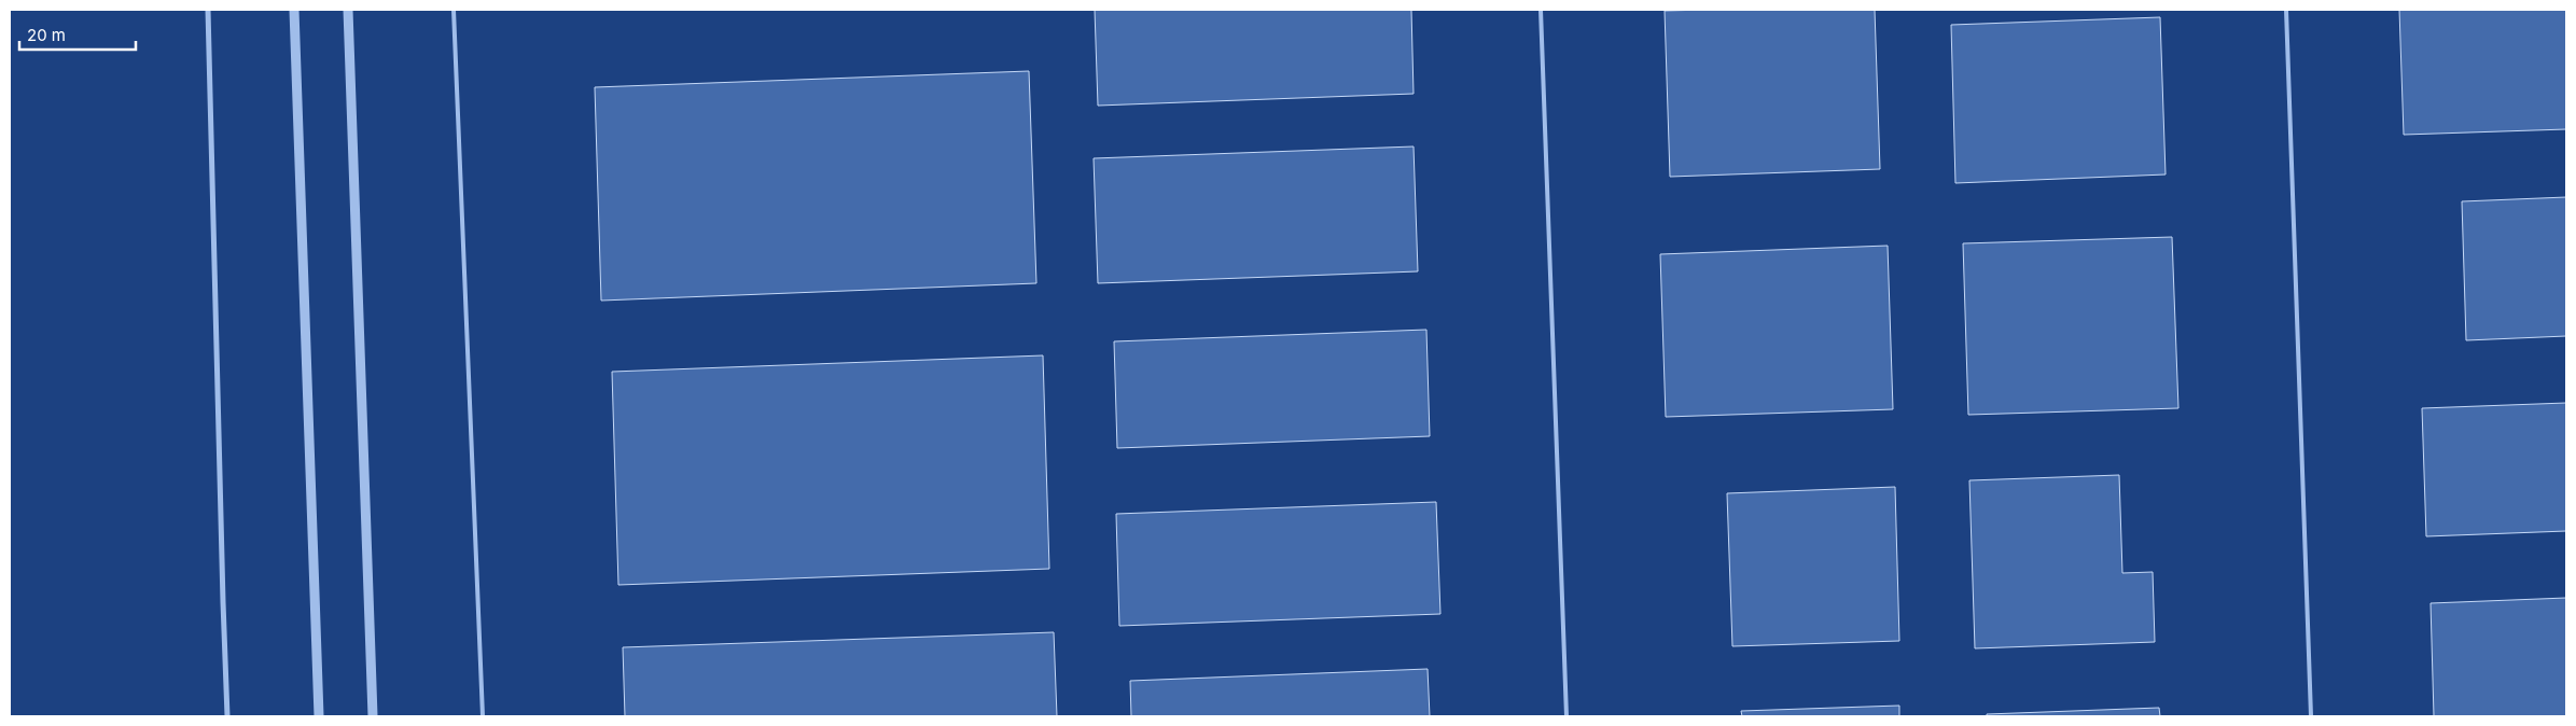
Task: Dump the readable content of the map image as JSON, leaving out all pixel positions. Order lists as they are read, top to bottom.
{
  "scale_bar": "20 m"
}
